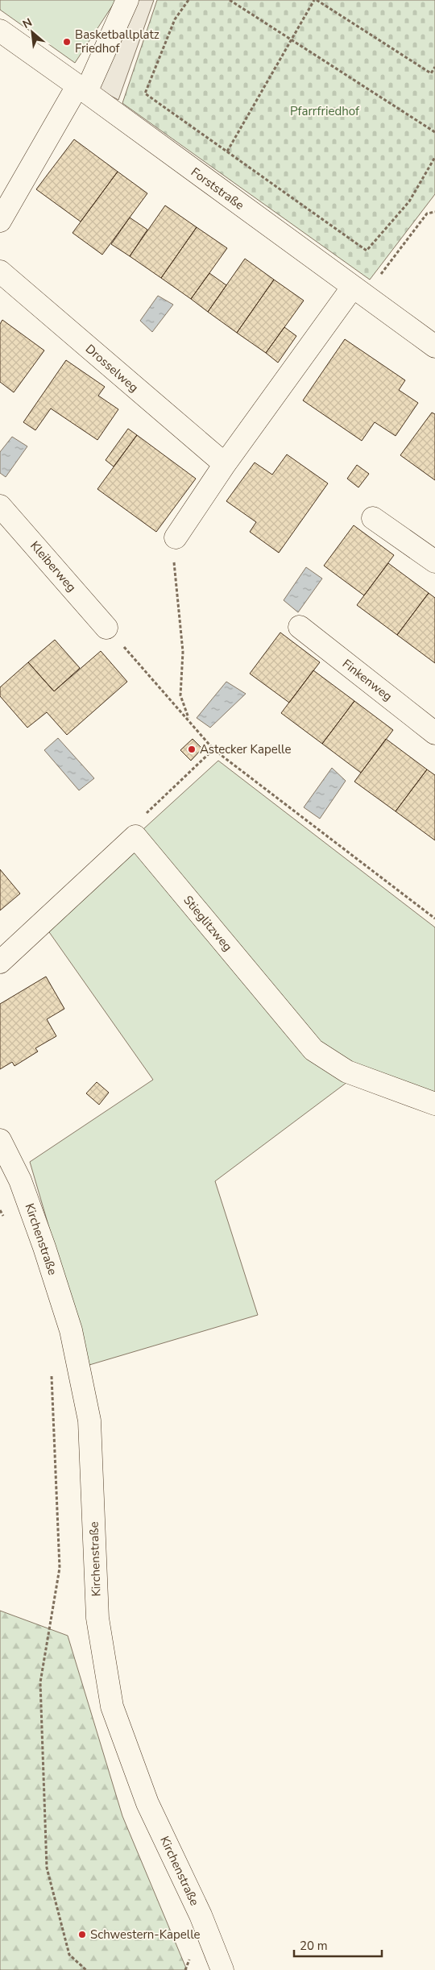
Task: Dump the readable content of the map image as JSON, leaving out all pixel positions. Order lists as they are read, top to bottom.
{
  "streets": {
    "street": [
      "Forststraße",
      "Drosselweg",
      "Kleiberweg",
      "Finkenweg",
      "Stieglitzweg",
      "Kirchenstraße"
    ]
  },
  "parks": ["Pfarrfriedhof"],
  "places": ["Basketballplatz Friedhof", "Astecker Kapelle", "Schwestern-Kapelle"],
  "scale_bar": "20 m",
  "north": "top left"
}
